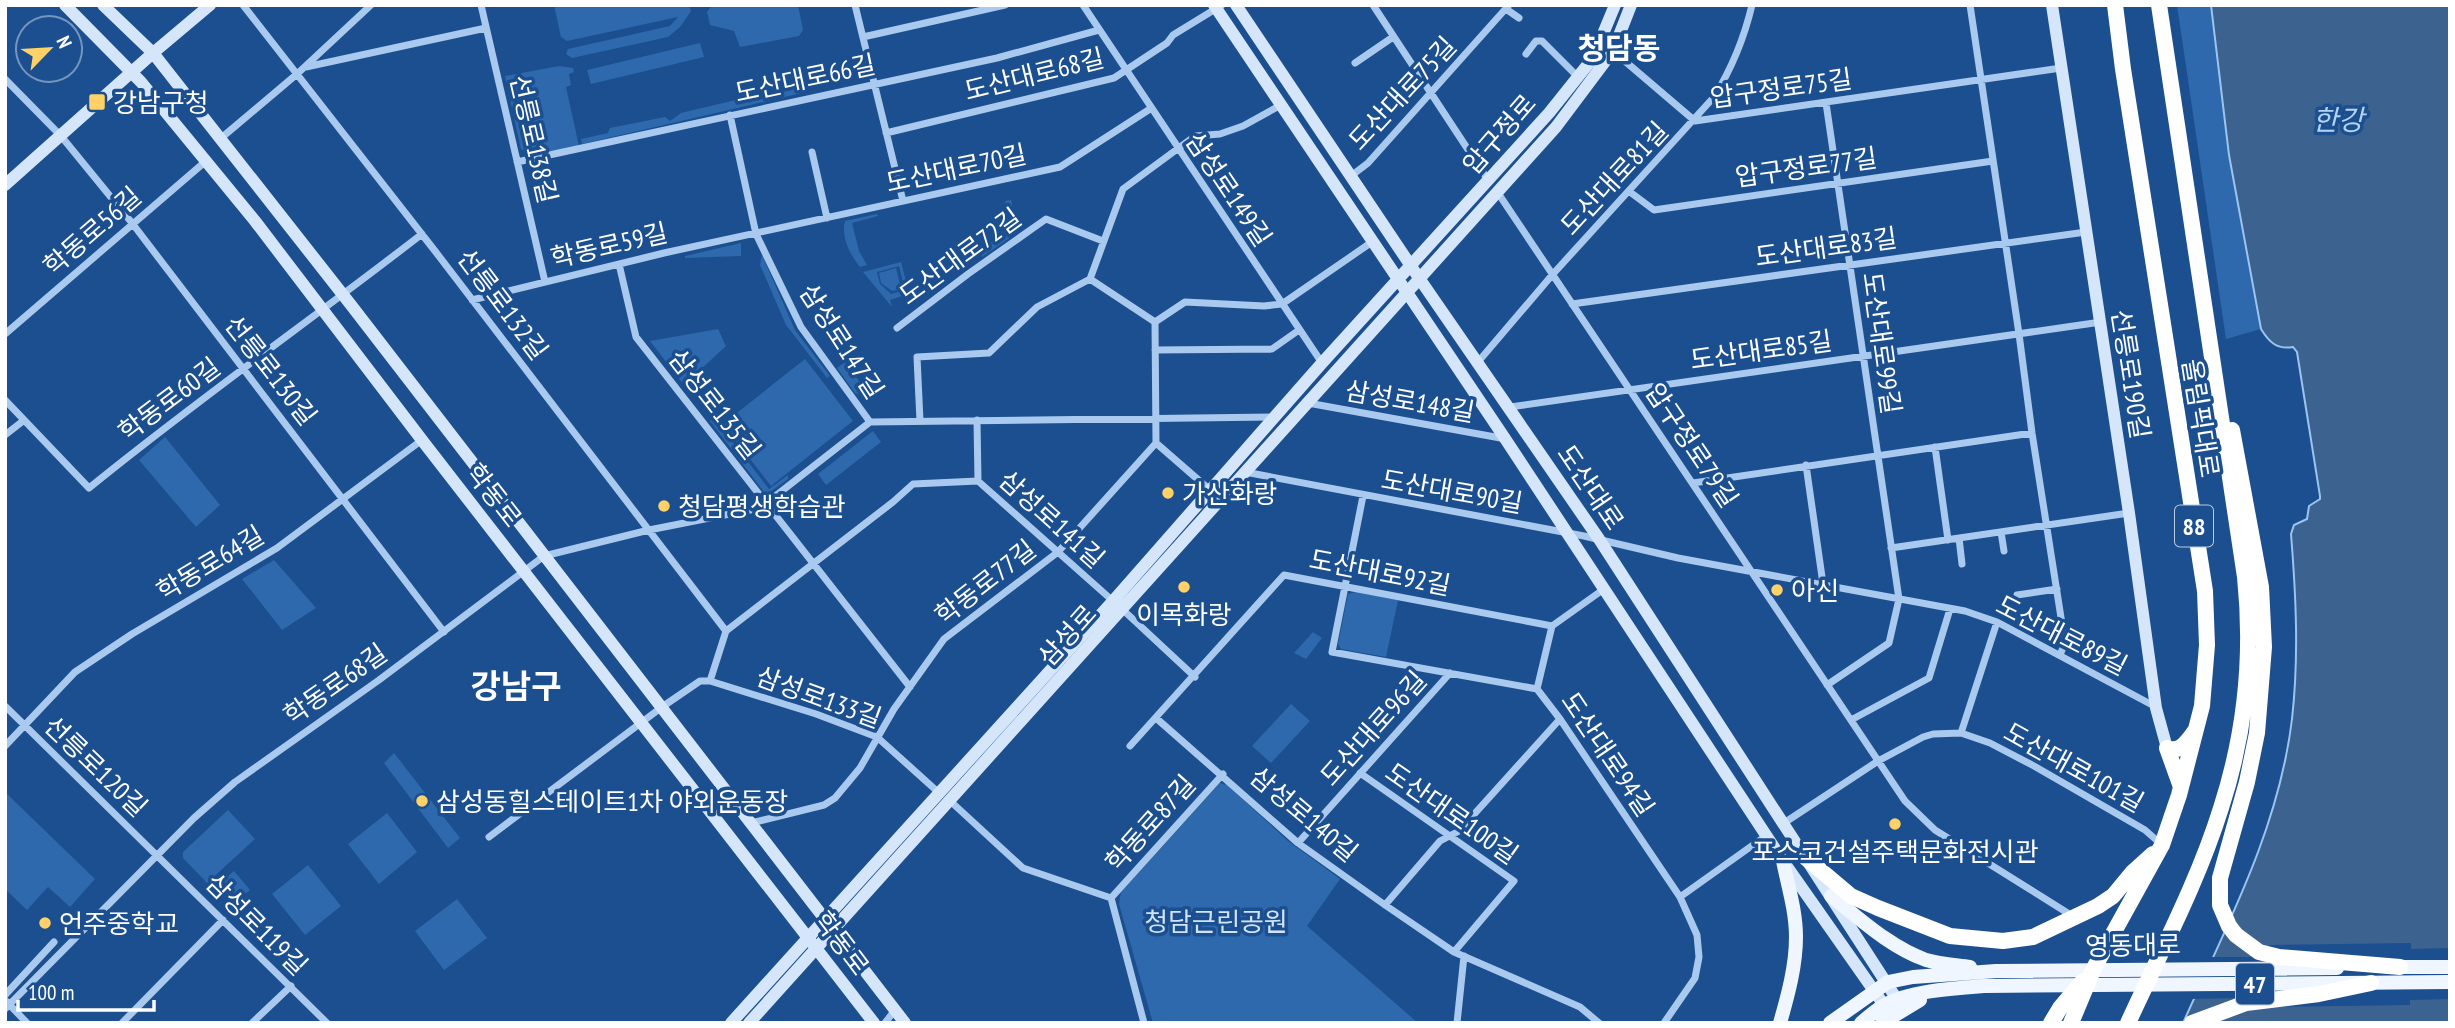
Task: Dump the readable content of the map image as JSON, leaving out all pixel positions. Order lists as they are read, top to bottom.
{
  "streets": {
    "highway": ["올림픽대로", "88"],
    "main road": [
      "압구정로",
      "선릉로190길",
      "도산대로",
      "학동로",
      "삼성로",
      "영동대로",
      "47"
    ],
    "street": [
      "도산대로68길",
      "도산대로66길",
      "압구정로75길",
      "도산대로75길",
      "선릉로138길",
      "압구정로77길",
      "도산대로70길",
      "도산대로81길",
      "삼성로149길",
      "학동로56길",
      "학동로59길",
      "도산대로83길",
      "도산대로72길",
      "선릉로132길",
      "삼성로147길",
      "도산대로99길",
      "도산대로85길",
      "선릉로130길",
      "학동로60길",
      "삼성로148길",
      "삼성로135길",
      "압구정로79길",
      "도산대로90길",
      "삼성로141길",
      "학동로64길",
      "도산대로92길",
      "학동로77길",
      "도산대로89길",
      "학동로68길",
      "삼성로133길",
      "도산대로96길",
      "도산대로94길",
      "선릉로120길",
      "도산대로101길",
      "도산대로100길",
      "삼성로140길",
      "학동로87길",
      "삼성로119길"
    ]
  },
  "crossings": [
    ["도산대로68길", "삼성로149길"],
    ["도산대로68길", "도산대로"],
    ["도산대로66길", "선릉로138길"],
    ["도산대로66길", "삼성로149길"],
    ["도산대로66길", "삼성로147길"],
    ["압구정로75길", "압구정로"],
    ["압구정로75길", "도산대로81길"],
    ["압구정로75길", "도산대로99길"],
    ["압구정로75길", "선릉로190길"],
    ["도산대로75길", "도산대로"],
    ["압구정로", "압구정로79길"],
    ["압구정로", "도산대로"],
    ["압구정로", "삼성로"],
    ["선릉로138길", "학동로59길"],
    ["압구정로77길", "도산대로81길"],
    ["압구정로77길", "도산대로99길"],
    ["도산대로70길", "삼성로149길"],
    ["도산대로70길", "학동로59길"],
    ["도산대로70길", "삼성로147길"],
    ["도산대로81길", "압구정로79길"],
    ["도산대로81길", "도산대로"],
    ["삼성로149길", "삼성로"],
    ["학동로56길", "선릉로130길"],
    ["학동로56길", "학동로"],
    ["학동로59길", "선릉로132길"],
    ["학동로59길", "삼성로147길"],
    ["학동로59길", "삼성로135길"],
    ["도산대로83길", "도산대로99길"],
    ["도산대로83길", "선릉로190길"],
    ["도산대로83길", "압구정로79길"],
    ["삼성로147길", "삼성로141길"],
    ["삼성로147길", "삼성로"],
    ["도산대로99길", "도산대로85길"],
    ["도산대로99길", "압구정로79길"],
    ["도산대로99길", "도산대로89길"],
    ["도산대로85길", "선릉로190길"],
    ["도산대로85길", "압구정로79길"],
    ["도산대로85길", "도산대로"],
    ["선릉로130길", "학동로60길"],
    ["선릉로130길", "학동로64길"],
    ["선릉로130길", "학동로68길"],
    ["선릉로190길", "도산대로89길"],
    ["학동로60길", "학동로"],
    ["삼성로148길", "도산대로"],
    ["삼성로148길", "삼성로"],
    ["삼성로135길", "학동로77길"],
    ["올림픽대로", "도산대로101길"],
    ["압구정로79길", "도산대로89길"],
    ["압구정로79길", "도산대로101길"],
    ["도산대로", "도산대로90길"],
    ["도산대로", "삼성로"],
    ["도산대로", "도산대로89길"],
    ["도산대로", "도산대로101길"],
    ["도산대로", "영동대로"],
    ["도산대로90길", "도산대로92길"],
    ["도산대로90길", "도산대로89길"],
    ["도산대로90길", "도산대로96길"],
    ["학동로", "학동로64길"],
    ["학동로", "학동로77길"],
    ["학동로", "삼성로"],
    ["학동로", "학동로68길"],
    ["삼성로141길", "도산대로92길"],
    ["삼성로141길", "학동로77길"],
    ["삼성로141길", "삼성로"],
    ["학동로64길", "선릉로120길"],
    ["도산대로92길", "도산대로94길"],
    ["도산대로92길", "삼성로140길"],
    ["학동로77길", "삼성로133길"],
    ["삼성로", "삼성로133길"],
    ["도산대로89길", "도산대로101길"],
    ["학동로68길", "선릉로120길"],
    ["학동로68길", "삼성로119길"],
    ["삼성로133길", "학동로87길"],
    ["도산대로96길", "도산대로94길"],
    ["도산대로96길", "도산대로100길"],
    ["도산대로96길", "삼성로140길"],
    ["선릉로120길", "삼성로119길"],
    ["도산대로100길", "삼성로140길"],
    ["삼성로140길", "학동로87길"]
  ],
  "districts": ["청담동", "강남구"],
  "water": ["한강"],
  "parks": ["청담근린공원"],
  "places": {
    "transit": ["강남구청"],
    "other": [
      "가산화랑",
      "청담평생학습관",
      "이목화랑",
      "아신",
      "삼성동힐스테이트1차 야외운동장",
      "포스코건설주택문화전시관",
      "언주중학교"
    ]
  },
  "scale_bar": "100 m",
  "north": "top right"
}
